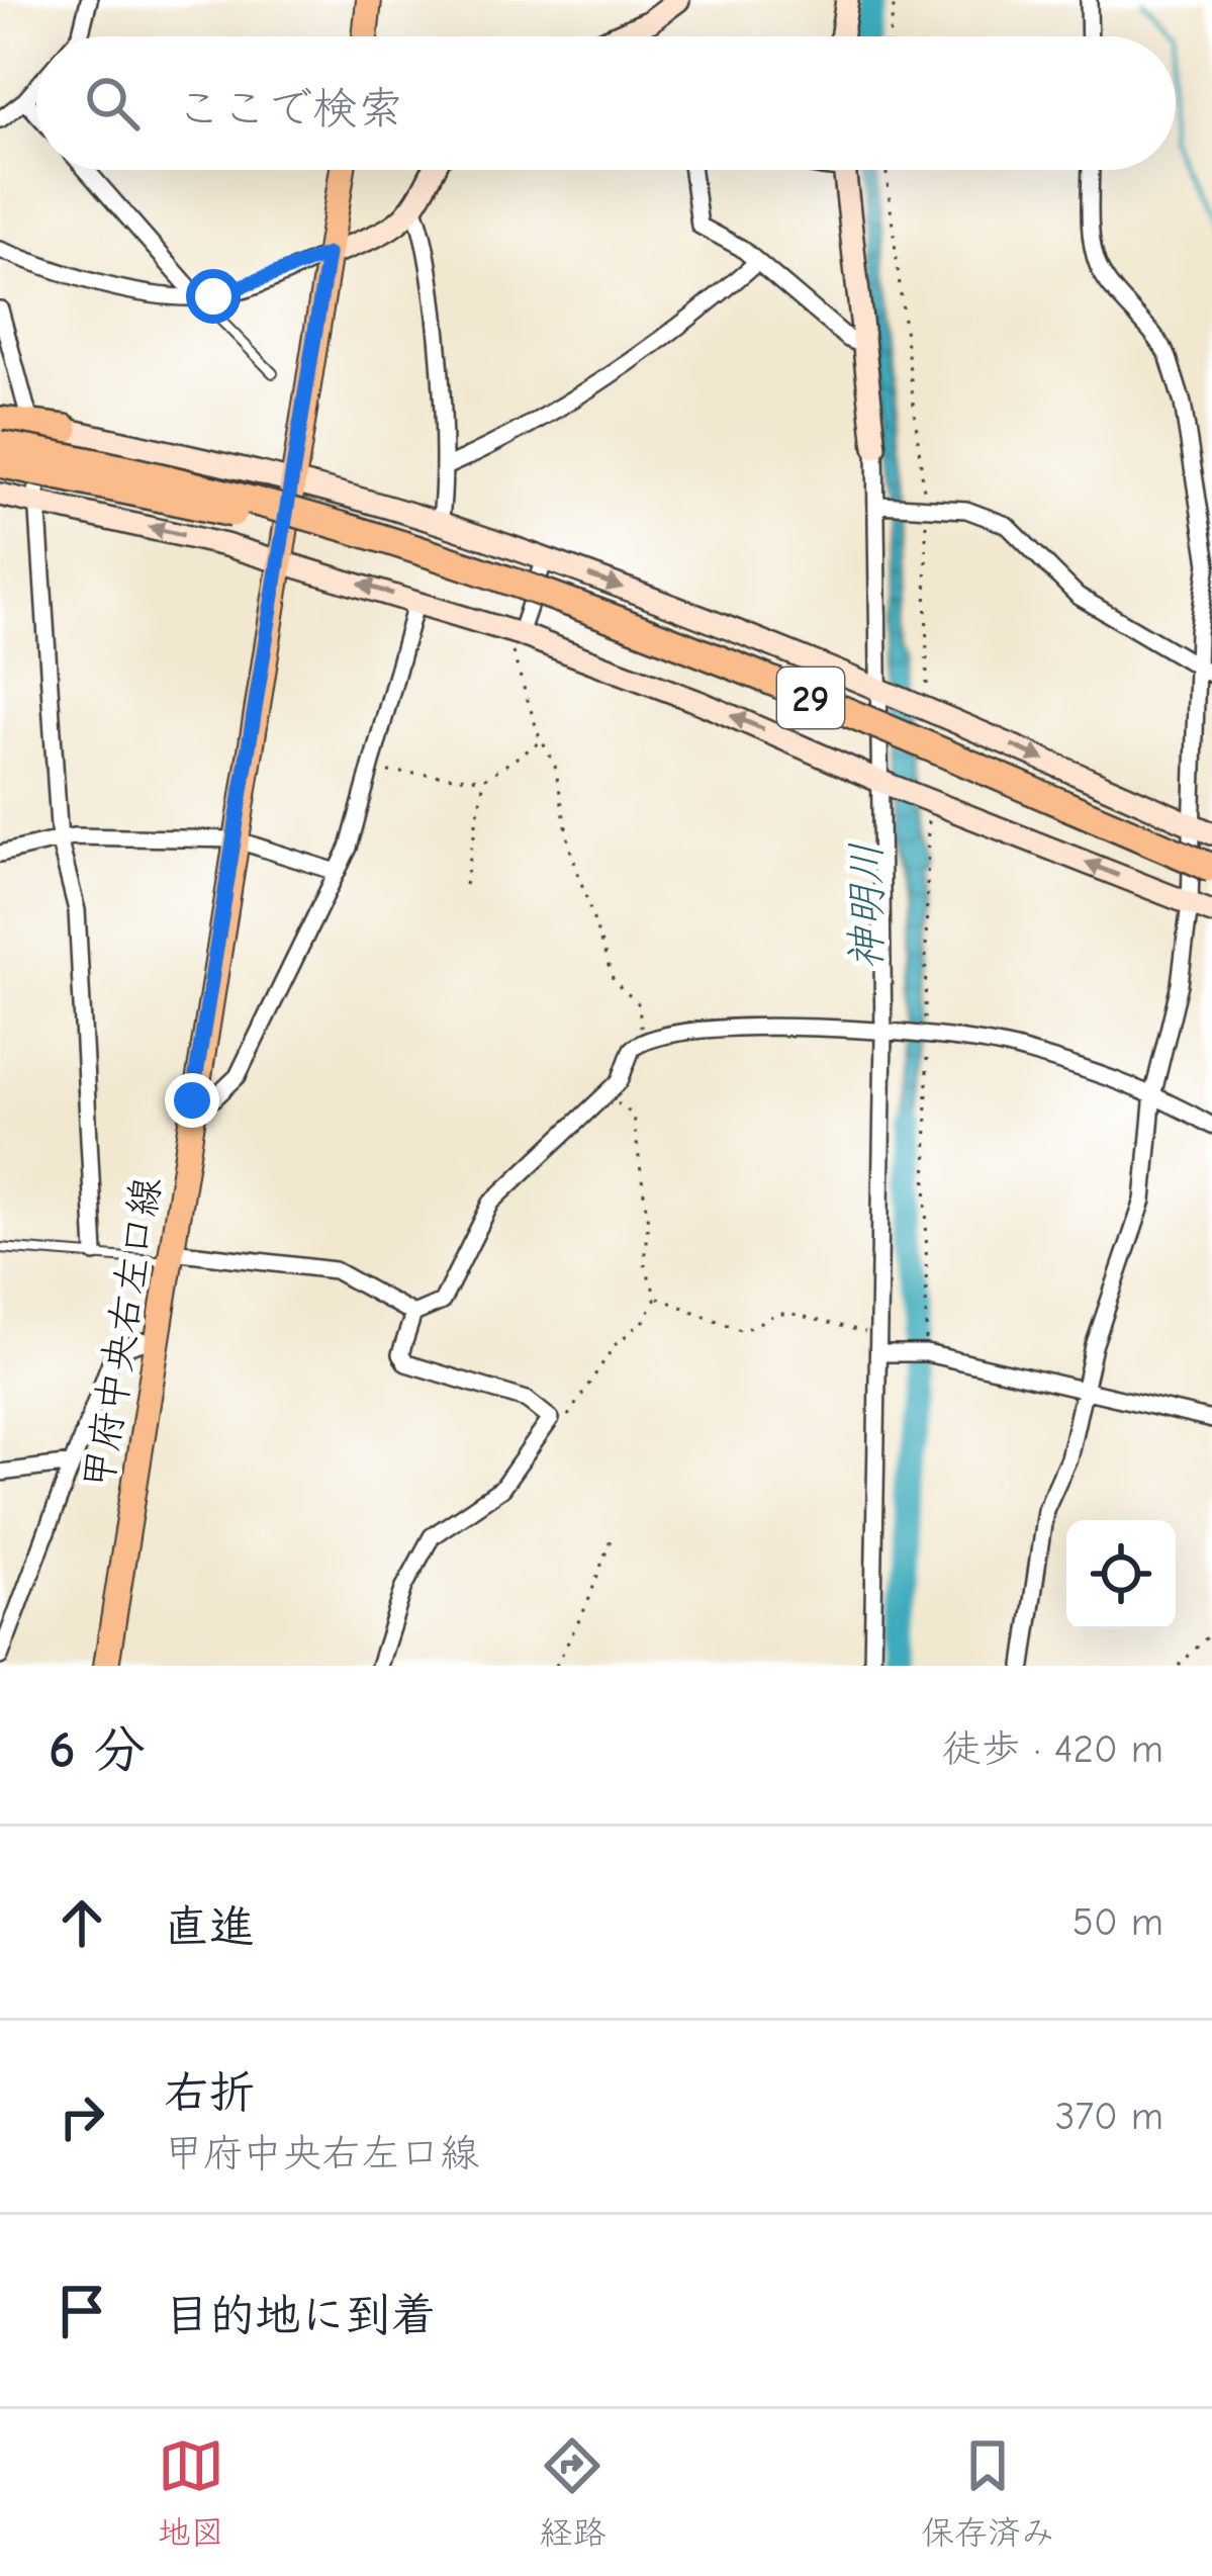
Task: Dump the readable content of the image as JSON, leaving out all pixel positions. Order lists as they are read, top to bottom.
{
  "streets": {
    "highway": ["29"],
    "main road": ["甲府中央右左口線"]
  },
  "water": ["神明川"],
  "page": {
    "search": "ここで検索",
    "heading": ["6 分", "徒歩 · 420 m"],
    "list": [
      ["直進", "50 m"],
      ["右折", "甲府中央右左口線", "370 m"],
      "目的地に到着"
    ],
    "nav": ["地図", "経路", "保存済み"]
  }
}
